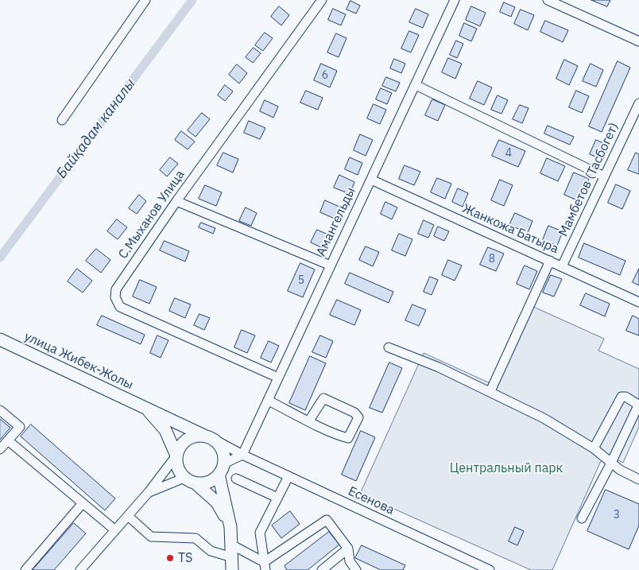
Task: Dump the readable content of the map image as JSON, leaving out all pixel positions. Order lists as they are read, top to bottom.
{
  "streets": {
    "main road": ["улица Жибек-Жолы"],
    "street": [
      "Мамбетов (Тасбогет)",
      "С.Мыханов Улица",
      "Амангельды",
      "Жанкожа Батыра",
      "Есенова"
    ]
  },
  "crossings": [
    ["Мамбетов (Тасбогет)", "Жанкожа Батыра"],
    ["С.Мыханов Улица", "Амангельды"],
    ["Амангельды", "Жанкожа Батыра"],
    ["Амангельды", "Есенова"],
    ["улица Жибек-Жолы", "Есенова"]
  ],
  "water": ["Байқадам каналы"],
  "parks": ["Центральный парк"],
  "places": ["TS"],
  "house_numbers": [
    "6",
    "4",
    "8",
    "5",
    "3"
  ]
}
